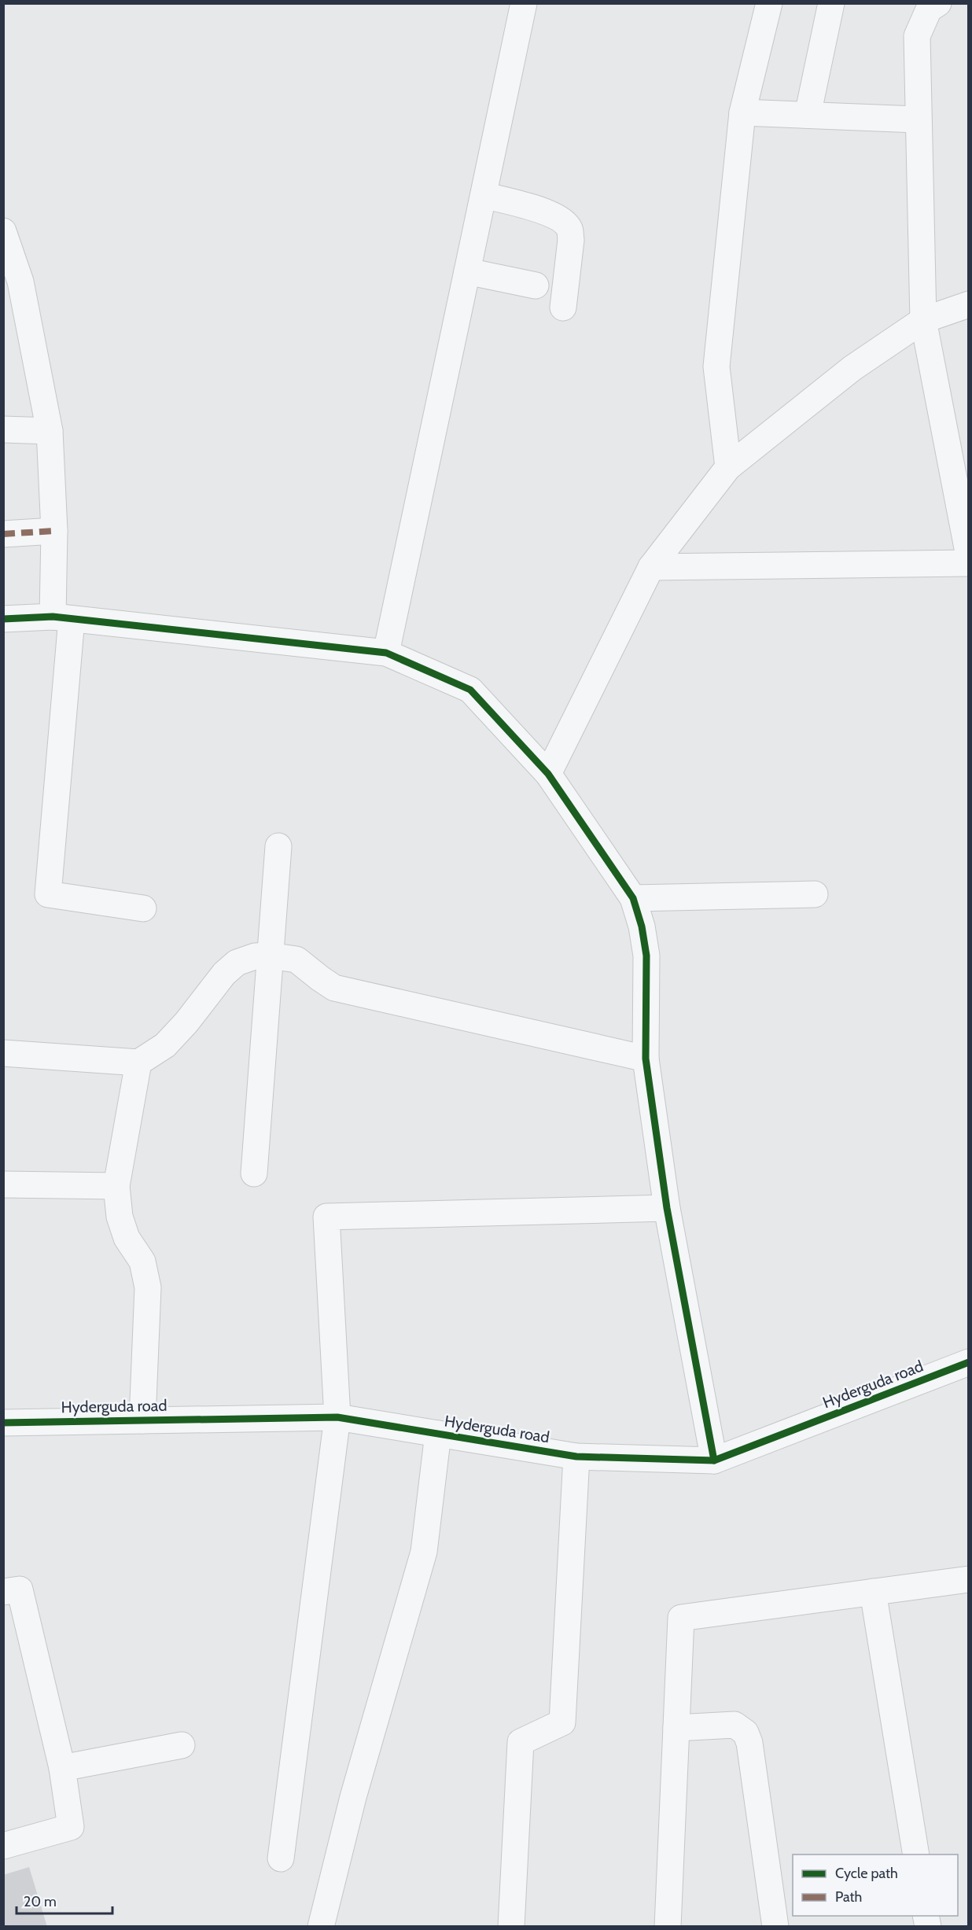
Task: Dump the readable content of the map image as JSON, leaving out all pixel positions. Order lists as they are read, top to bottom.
{
  "streets": {
    "street": ["Hyderguda road"]
  },
  "legend": ["Cycle path", "Path"],
  "scale_bar": "20 m"
}
